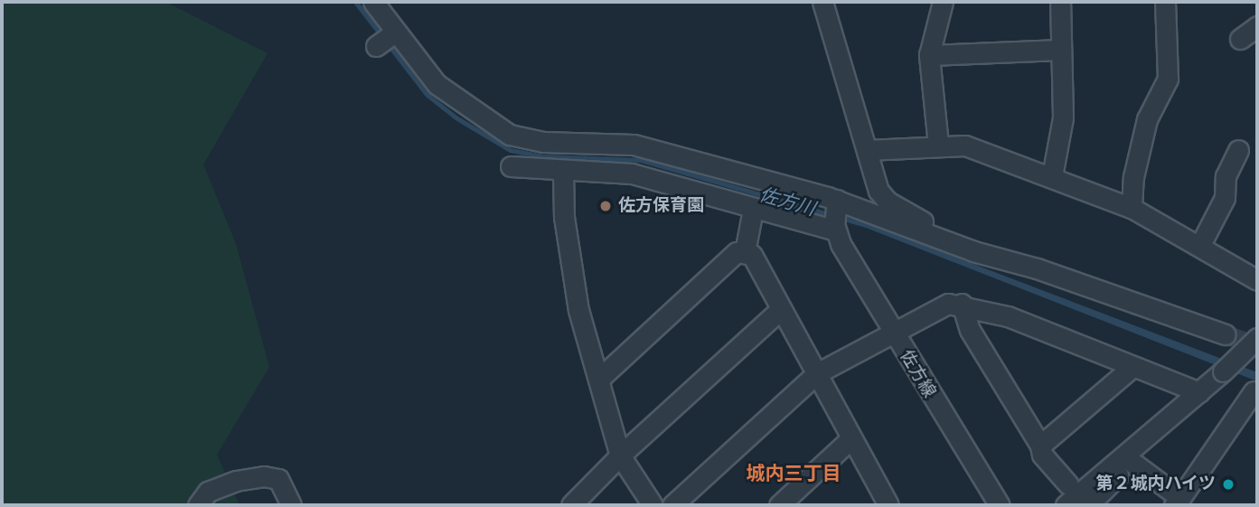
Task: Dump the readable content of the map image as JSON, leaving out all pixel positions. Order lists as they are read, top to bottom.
{
  "streets": {
    "street": ["佐方線"]
  },
  "districts": ["城内三丁目"],
  "water": ["佐方川"],
  "places": ["佐方保育園", "第２城内ハイツ"]
}
